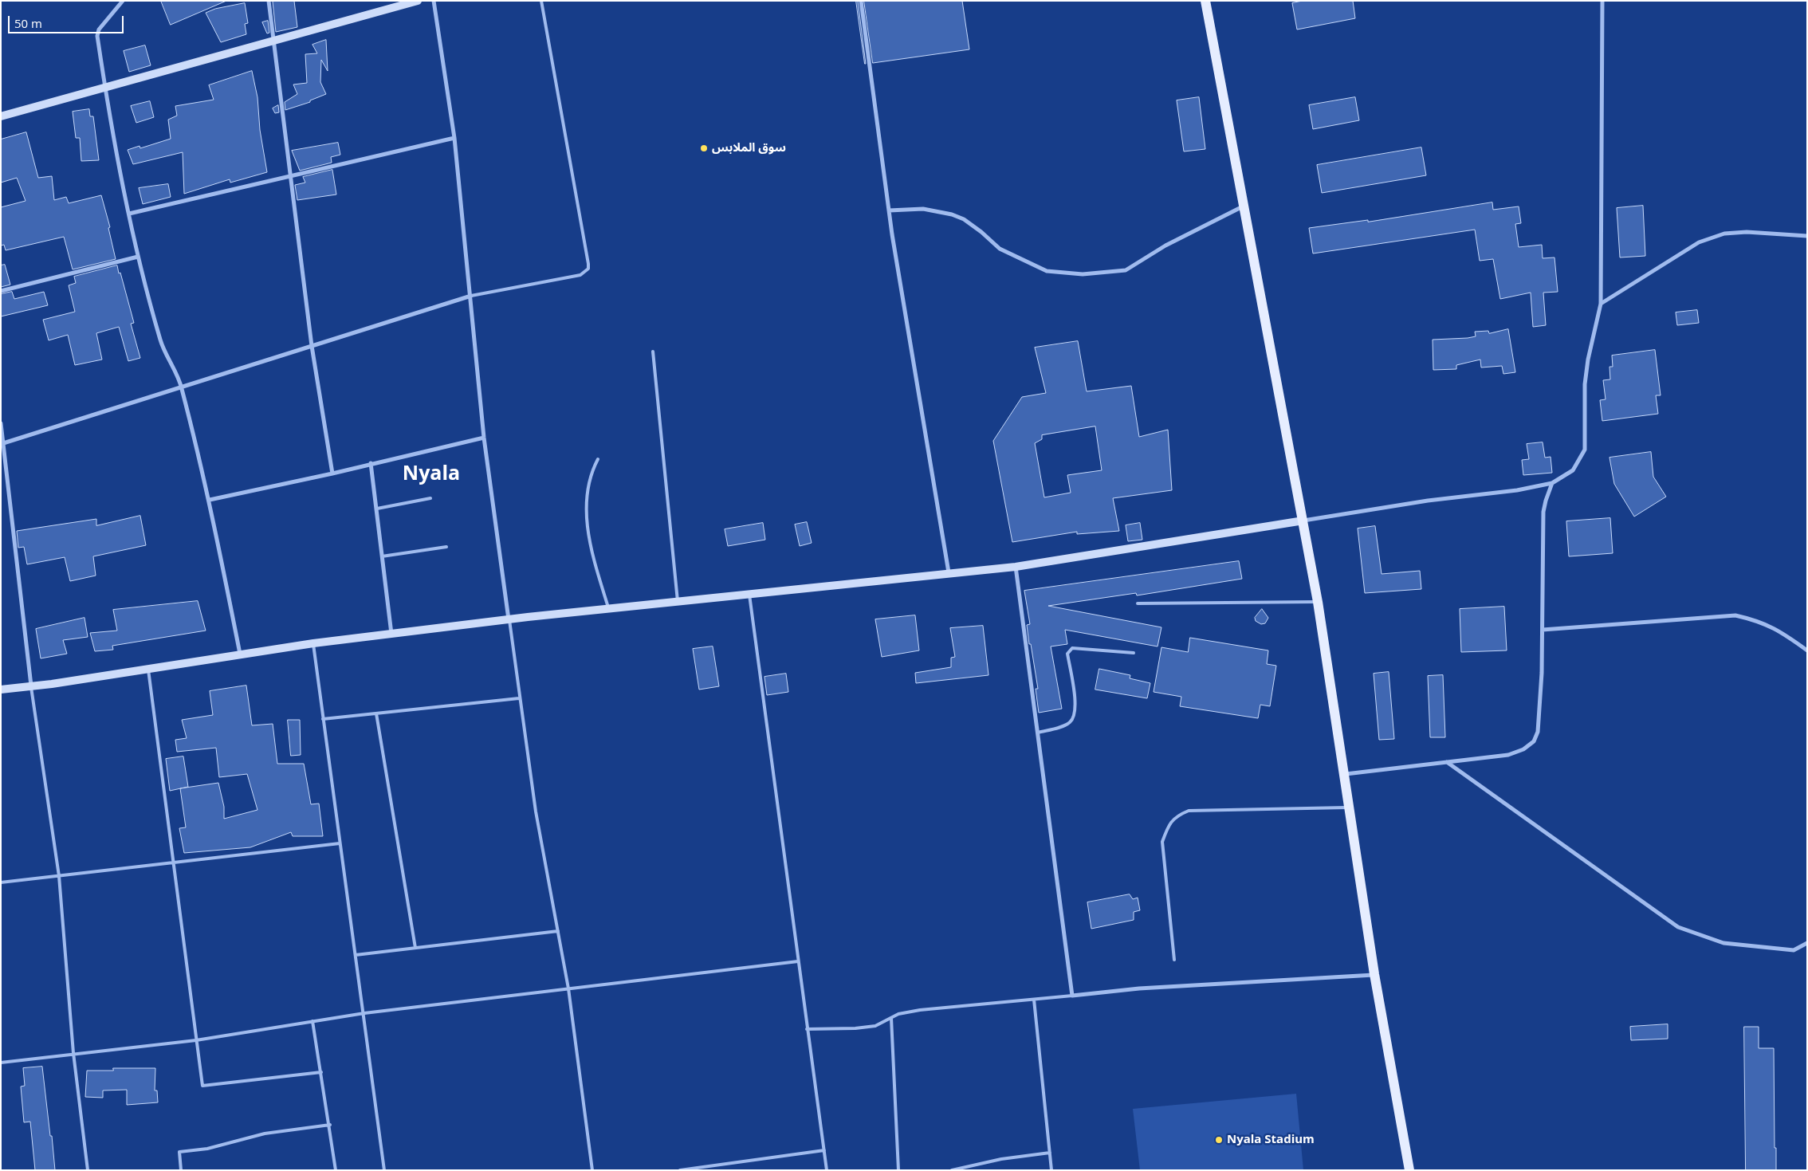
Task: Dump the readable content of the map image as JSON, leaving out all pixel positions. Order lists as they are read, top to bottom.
{
  "districts": ["Nyala"],
  "places": ["سوق الملابس", "Nyala Stadium"],
  "scale_bar": "50 m"
}
